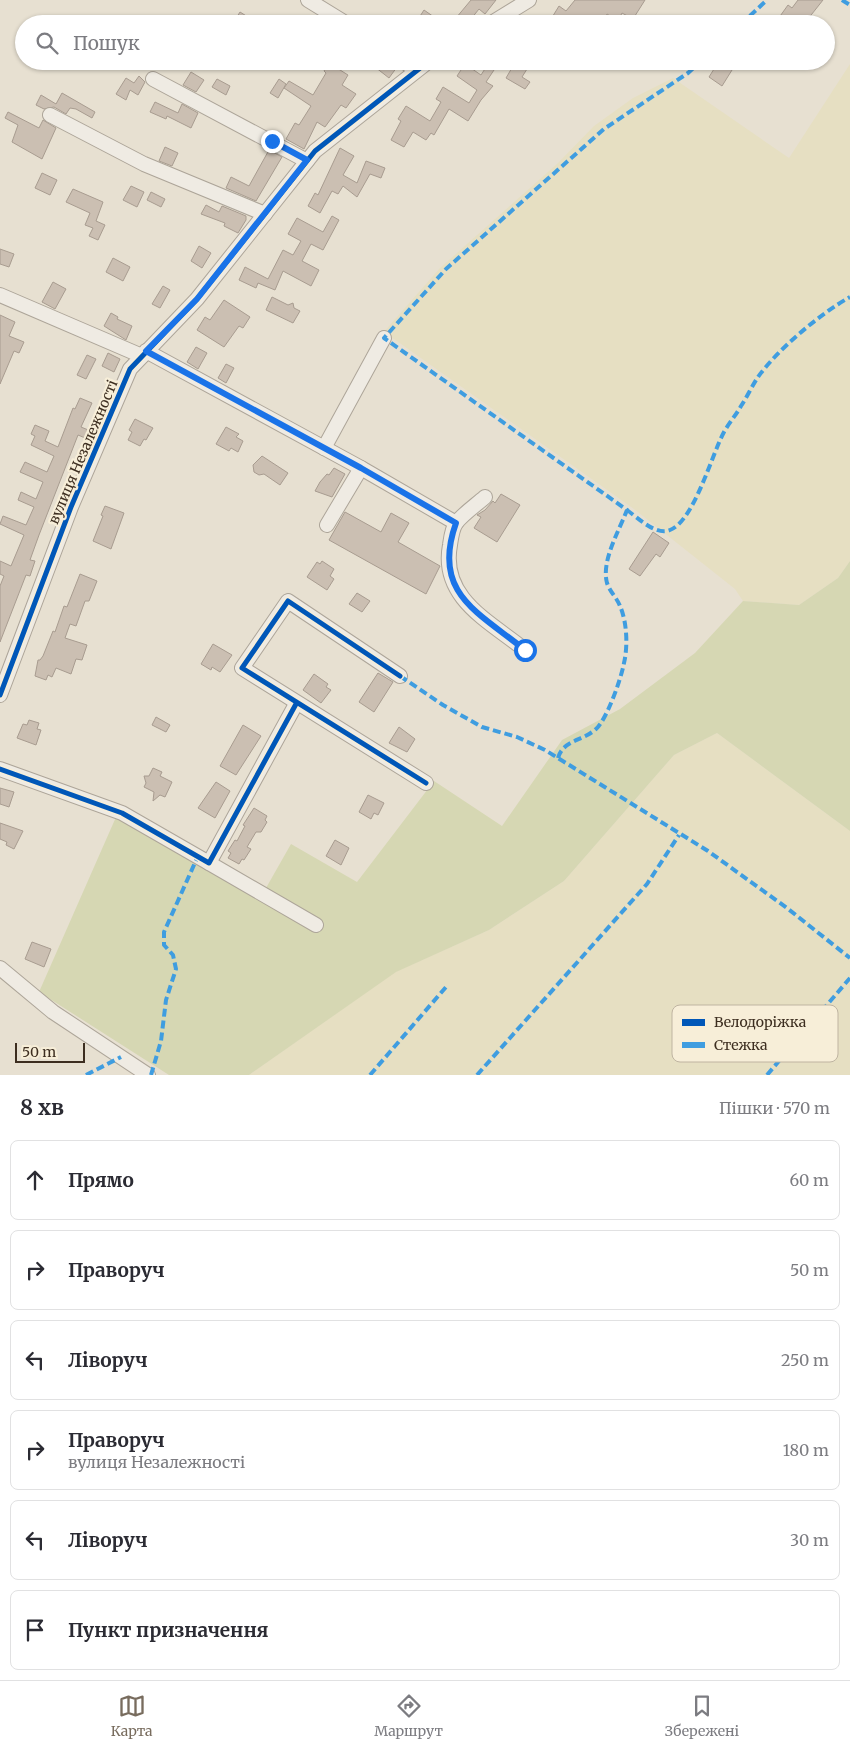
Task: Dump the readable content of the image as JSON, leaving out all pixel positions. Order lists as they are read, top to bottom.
{
  "streets": {
    "street": ["вулиця Незалежності"]
  },
  "legend": ["Велодоріжка", "Стежка"],
  "scale_bar": "50 m",
  "page": {
    "search": "Пошук",
    "scale": "50 m",
    "heading": ["8 хв", "Пішки · 570 m"],
    "list": [
      ["Прямо", "60 m"],
      ["Праворуч", "50 m"],
      ["Ліворуч", "250 m"],
      ["Праворуч", "вулиця Незалежності", "180 m"],
      ["Ліворуч", "30 m"],
      "Пункт призначення"
    ],
    "nav": ["Карта", "Маршрут", "Збережені"]
  }
}
